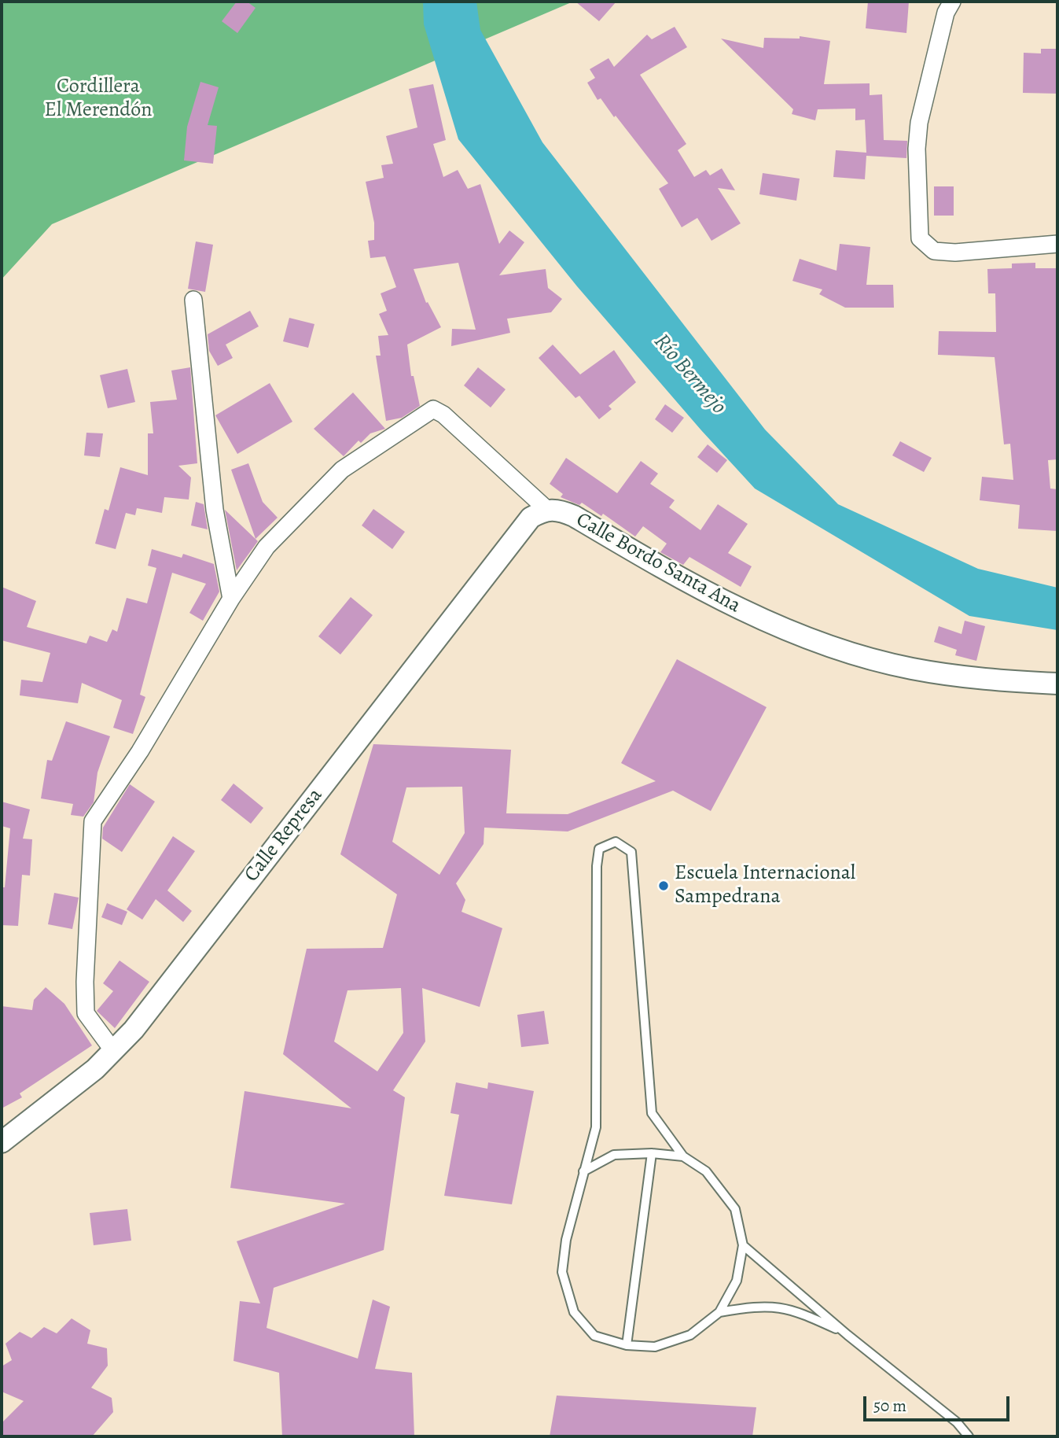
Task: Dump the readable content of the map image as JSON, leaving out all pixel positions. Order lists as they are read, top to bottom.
{
  "streets": {
    "street": ["Calle Bordo Santa Ana", "Calle Represa"]
  },
  "crossings": [
    ["Calle Bordo Santa Ana", "Calle Represa"]
  ],
  "water": ["Río Bermejo"],
  "parks": ["Cordillera El Merendón"],
  "places": ["Escuela Internacional Sampedrana"],
  "scale_bar": "50 m"
}
